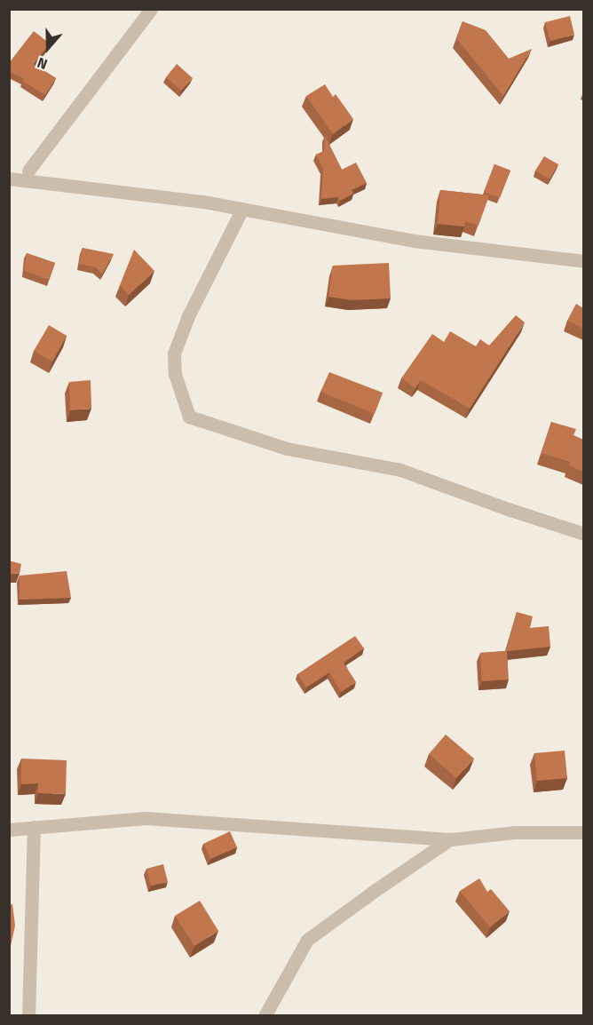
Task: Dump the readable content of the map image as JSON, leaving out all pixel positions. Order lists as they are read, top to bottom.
{
  "north": "bottom"
}
